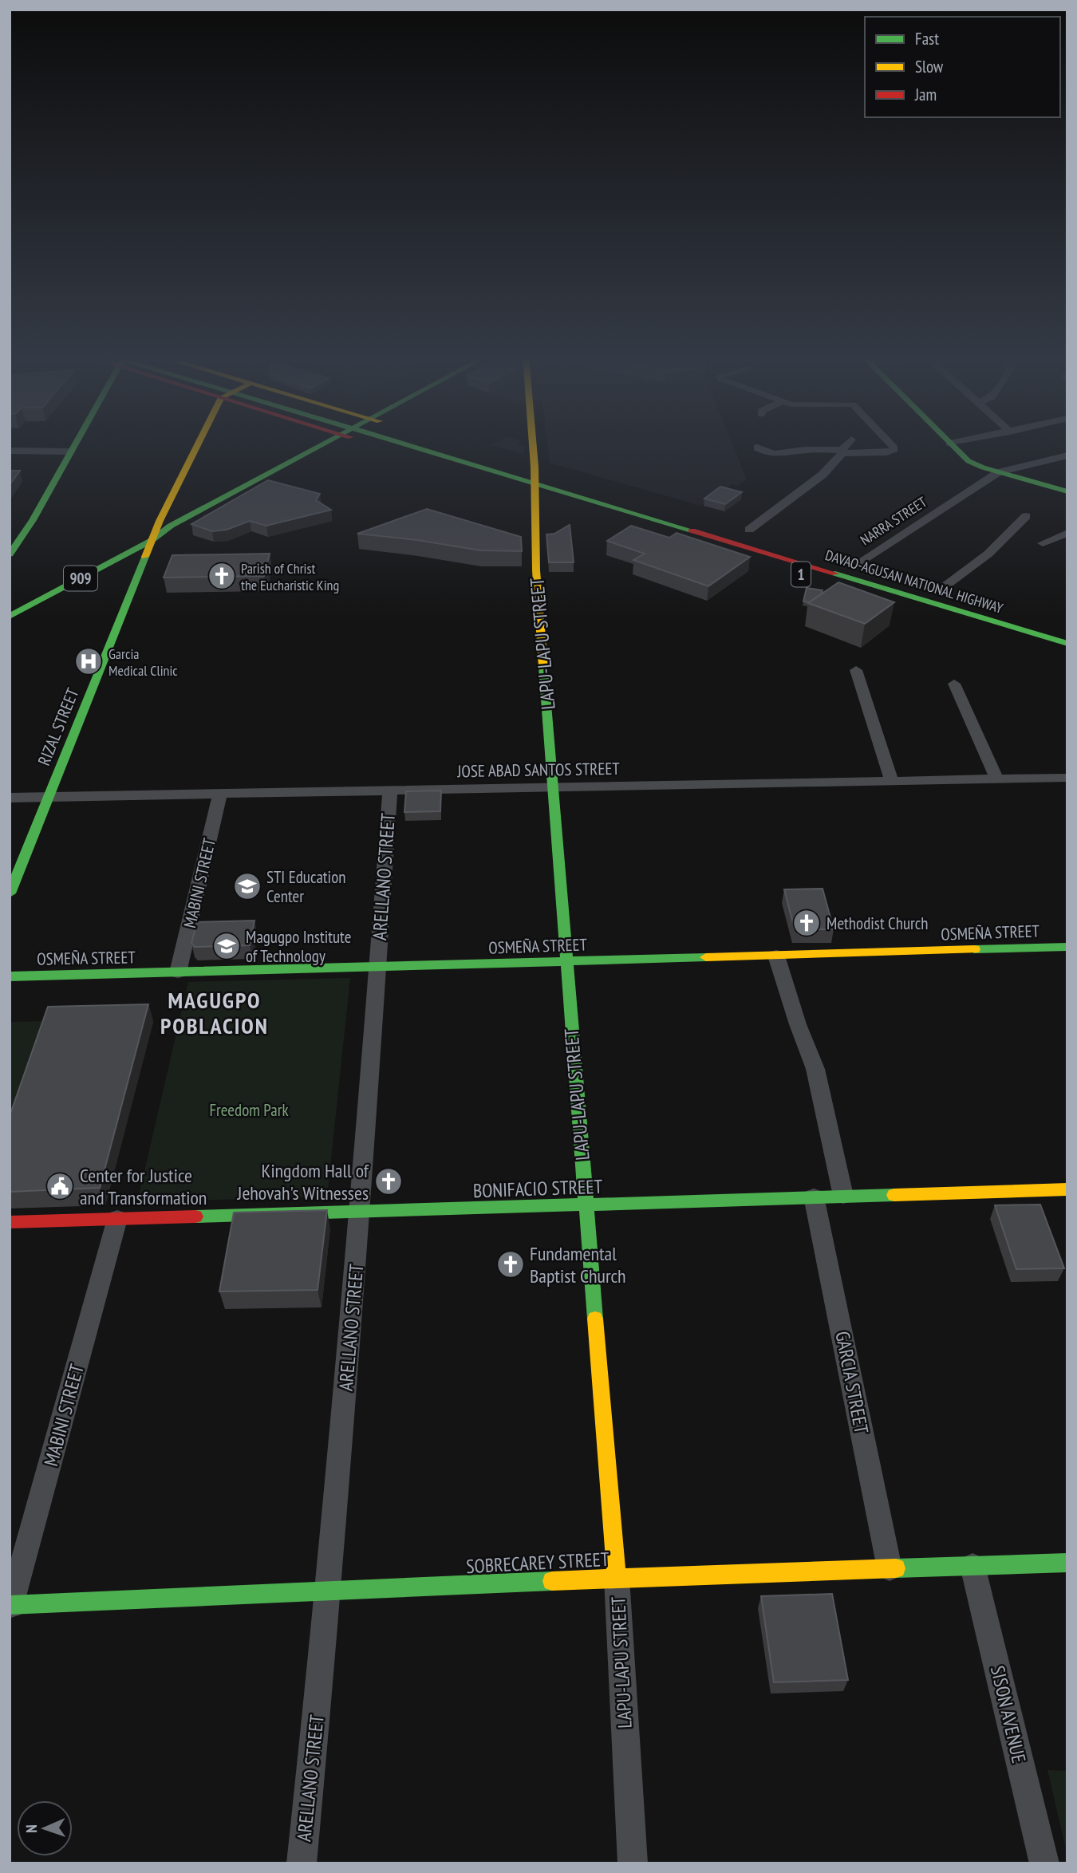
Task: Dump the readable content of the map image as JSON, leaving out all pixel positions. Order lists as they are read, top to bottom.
{
  "streets": {
    "main road": [
      "1",
      "909",
      "DAVAO-AGUSAN NATIONAL HIGHWAY",
      "LAPU-LAPU STREET",
      "RIZAL STREET",
      "OSMEÑA STREET",
      "BONIFACIO STREET",
      "SOBRECAREY STREET"
    ],
    "street": [
      "NARRA STREET",
      "JOSE ABAD SANTOS STREET",
      "ARELLANO STREET",
      "MABINI STREET",
      "GARCIA STREET",
      "SISON AVENUE"
    ]
  },
  "crossings": [
    ["NARRA STREET", "DAVAO-AGUSAN NATIONAL HIGHWAY"],
    ["909", "RIZAL STREET"],
    ["DAVAO-AGUSAN NATIONAL HIGHWAY", "LAPU-LAPU STREET"],
    ["LAPU-LAPU STREET", "JOSE ABAD SANTOS STREET"],
    ["LAPU-LAPU STREET", "OSMEÑA STREET"],
    ["LAPU-LAPU STREET", "BONIFACIO STREET"],
    ["LAPU-LAPU STREET", "SOBRECAREY STREET"],
    ["RIZAL STREET", "JOSE ABAD SANTOS STREET"],
    ["JOSE ABAD SANTOS STREET", "ARELLANO STREET"],
    ["JOSE ABAD SANTOS STREET", "MABINI STREET"],
    ["ARELLANO STREET", "OSMEÑA STREET"],
    ["ARELLANO STREET", "BONIFACIO STREET"],
    ["ARELLANO STREET", "SOBRECAREY STREET"],
    ["MABINI STREET", "OSMEÑA STREET"],
    ["MABINI STREET", "BONIFACIO STREET"],
    ["MABINI STREET", "SOBRECAREY STREET"],
    ["BONIFACIO STREET", "GARCIA STREET"],
    ["GARCIA STREET", "SOBRECAREY STREET"],
    ["SOBRECAREY STREET", "SISON AVENUE"]
  ],
  "districts": ["MAGUGPO POBLACION"],
  "parks": ["Freedom Park"],
  "places": {
    "church": [
      "Parish of Christ the Eucharistic King",
      "Methodist Church",
      "Kingdom Hall of Jehovah's Witnesses",
      "Fundamental Baptist Church"
    ],
    "hospital": ["Garcia Medical Clinic"],
    "school or university": ["STI Education Center", "Magugpo Institute of Technology"],
    "public building": ["Center for Justice and Transformation"]
  },
  "legend": ["Fast", "Slow", "Jam"],
  "north": "left"
}
